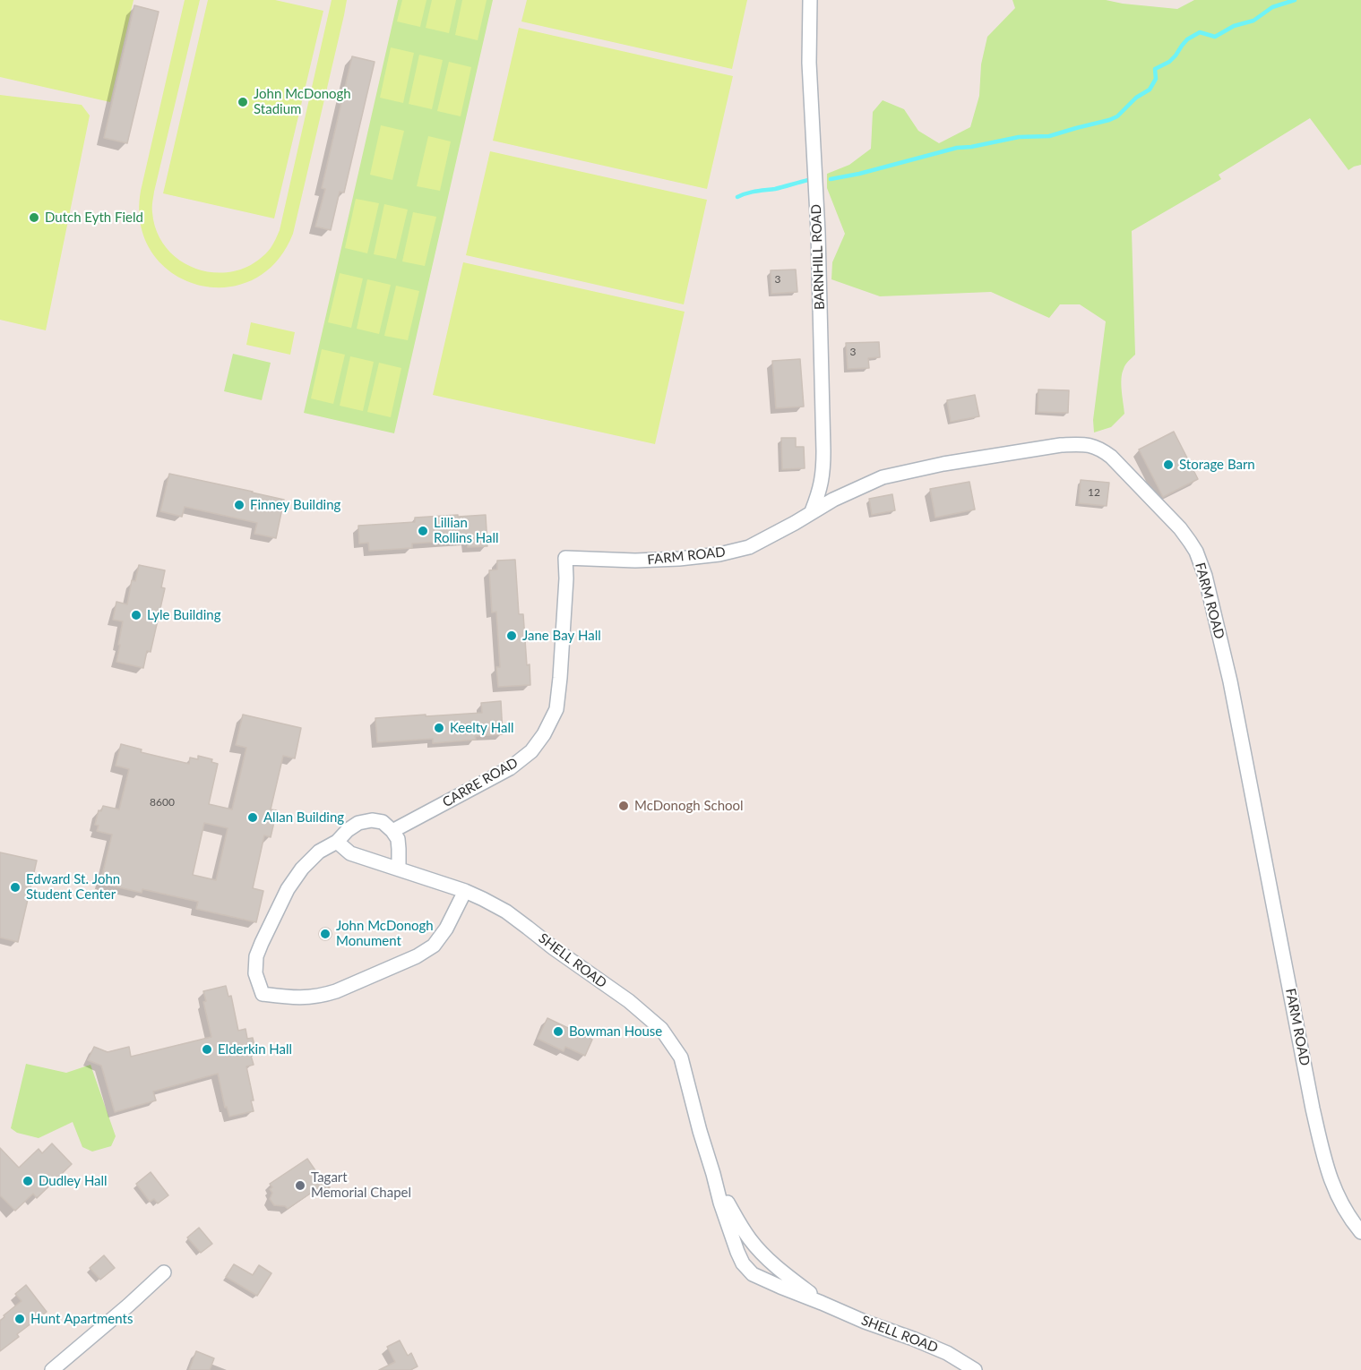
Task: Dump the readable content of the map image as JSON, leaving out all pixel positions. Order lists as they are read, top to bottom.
{
  "streets": {
    "street": [
      "BARNHILL ROAD",
      "FARM ROAD",
      "CARRE ROAD",
      "SHELL ROAD"
    ]
  },
  "crossings": [
    ["BARNHILL ROAD", "FARM ROAD"],
    ["FARM ROAD", "CARRE ROAD"]
  ],
  "places": [
    "John McDonogh Stadium",
    "Dutch Eyth Field",
    "Storage Barn",
    "Finney Building",
    "Lillian Rollins Hall",
    "Lyle Building",
    "Jane Bay Hall",
    "Keelty Hall",
    "McDonogh School",
    "Allan Building",
    "Edward St. John Student Center",
    "John McDonogh Monument",
    "Bowman House",
    "Elderkin Hall",
    "Dudley Hall",
    "Tagart Memorial Chapel",
    "Hunt Apartments"
  ],
  "house_numbers": [
    "3",
    "3",
    "12",
    "8600"
  ]
}
